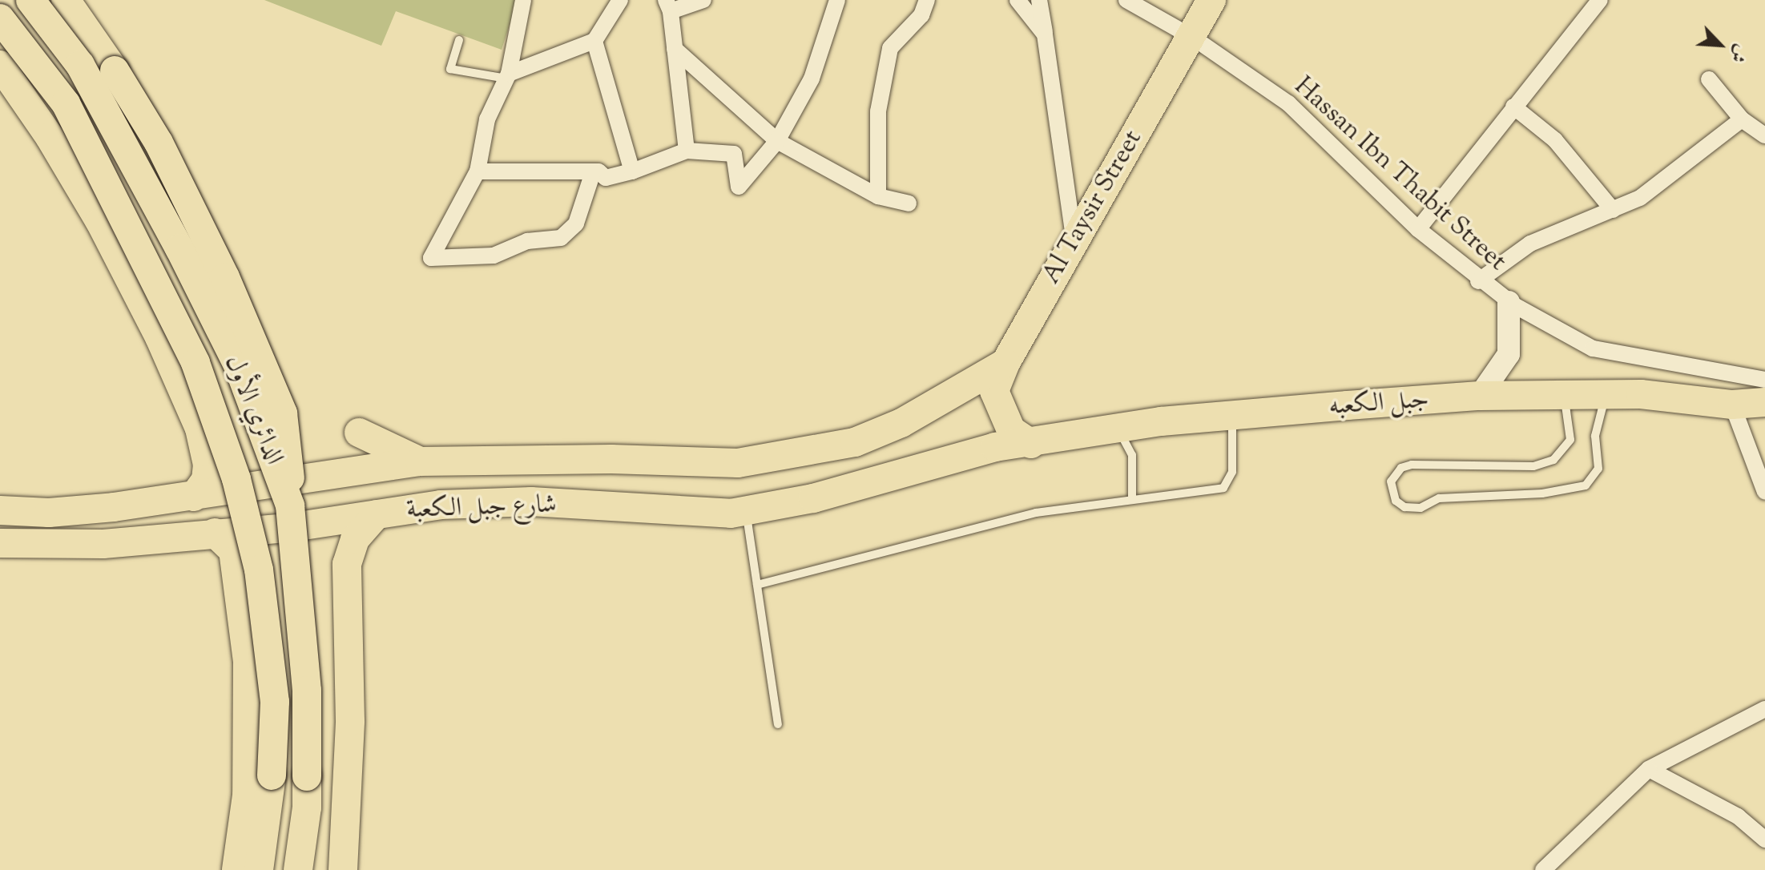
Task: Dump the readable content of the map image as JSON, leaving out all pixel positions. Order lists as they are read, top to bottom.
{
  "streets": {
    "highway": [
      "Al Taysir Street",
      "جبل الكعبه",
      "الدائري الأول",
      "شارع جبل الكعبة"
    ],
    "street": ["Hassan Ibn Thabit Street"]
  },
  "crossings": [
    ["Hassan Ibn Thabit Street", "Al Taysir Street"],
    ["Al Taysir Street", "جبل الكعبه"],
    ["Al Taysir Street", "شارع جبل الكعبة"],
    ["جبل الكعبه", "شارع جبل الكعبة"]
  ],
  "north": "bottom right"
}
